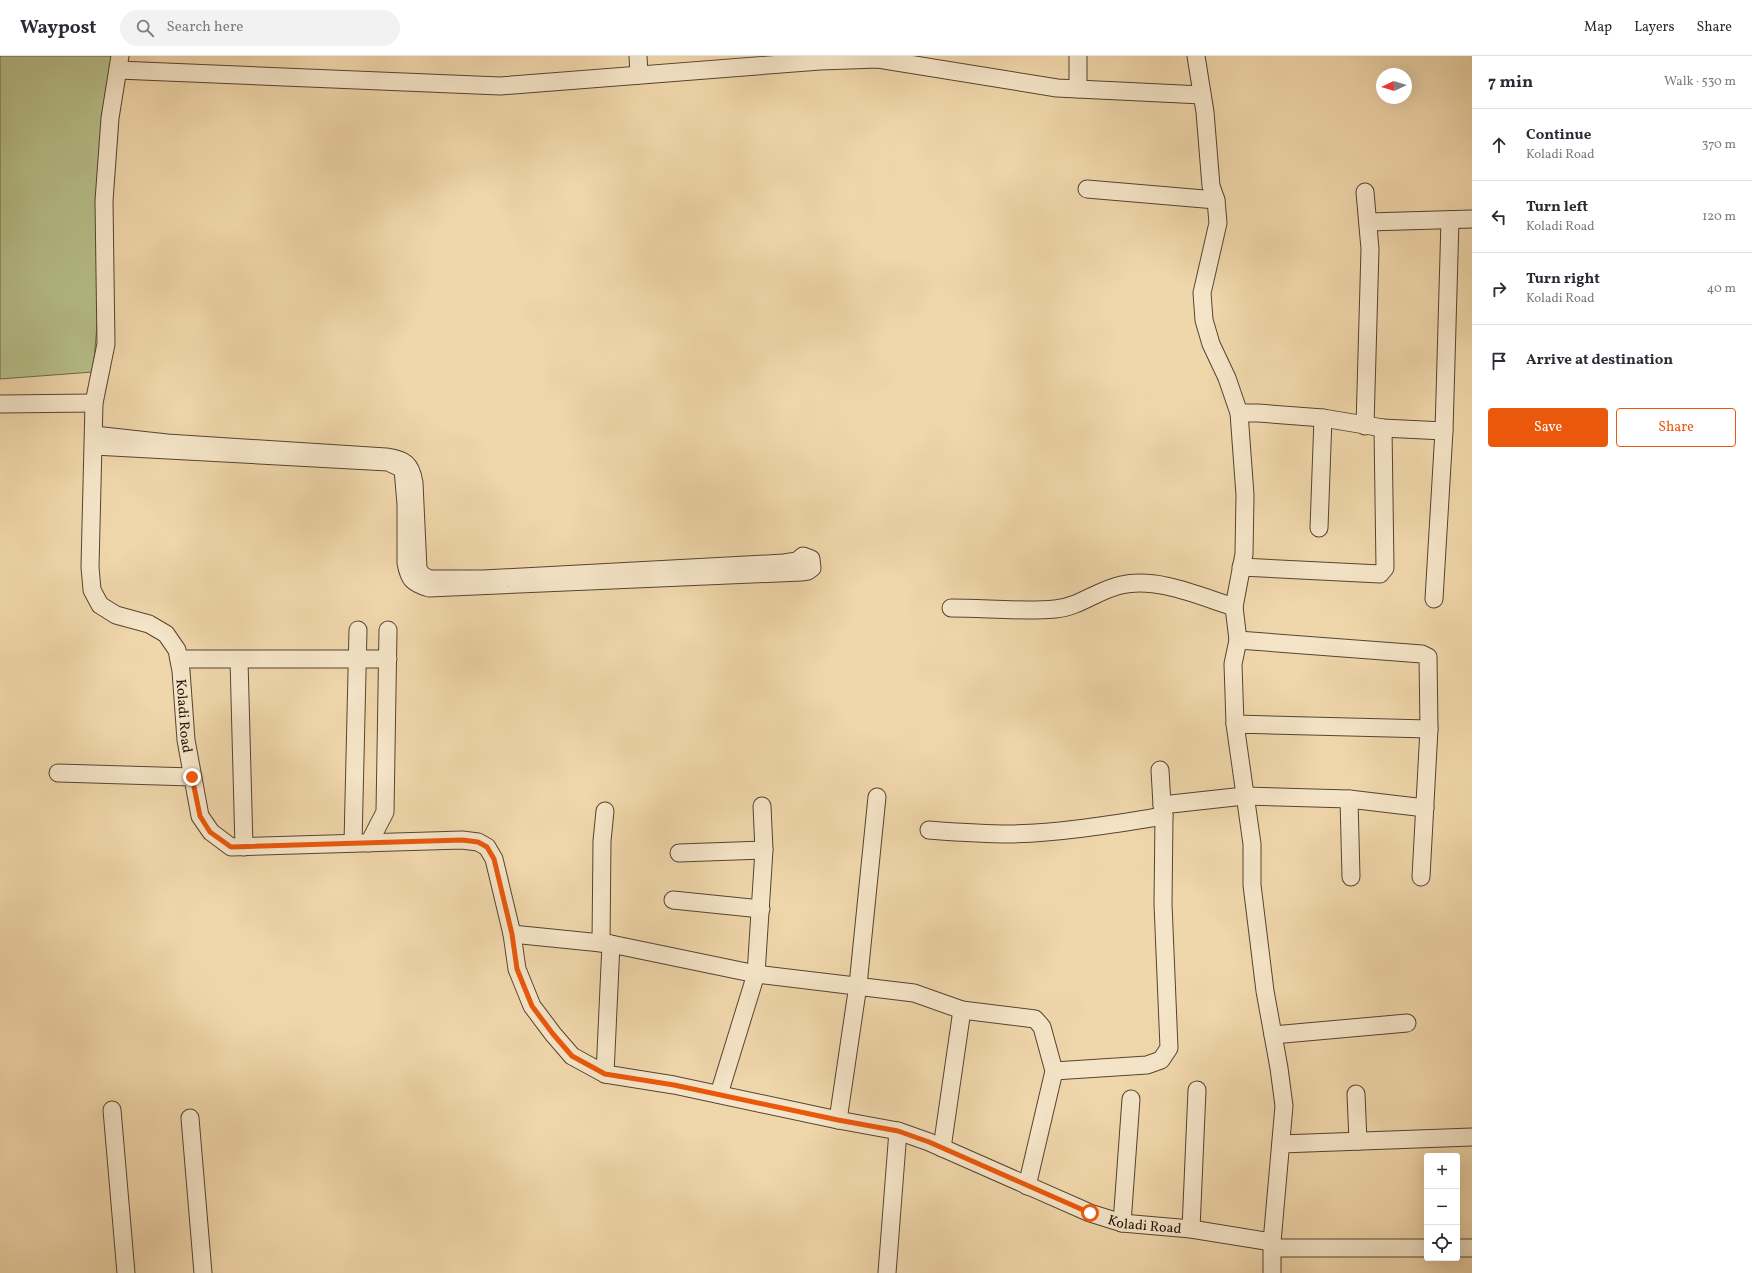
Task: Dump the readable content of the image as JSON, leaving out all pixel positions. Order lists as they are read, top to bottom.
{
  "streets": {
    "street": ["Koladi Road"]
  },
  "north": "left",
  "page": {
    "header": "Waypost",
    "search": "Search here",
    "nav": ["Map", "Layers", "Share"],
    "heading": ["7 min", "Walk · 530 m"],
    "list": [
      ["Continue", "Koladi Road", "370 m"],
      ["Turn left", "Koladi Road", "120 m"],
      ["Turn right", "Koladi Road", "40 m"],
      "Arrive at destination"
    ],
    "buttons": ["Save", "Share"],
    "map_buttons": ["+", "−"]
  }
}
